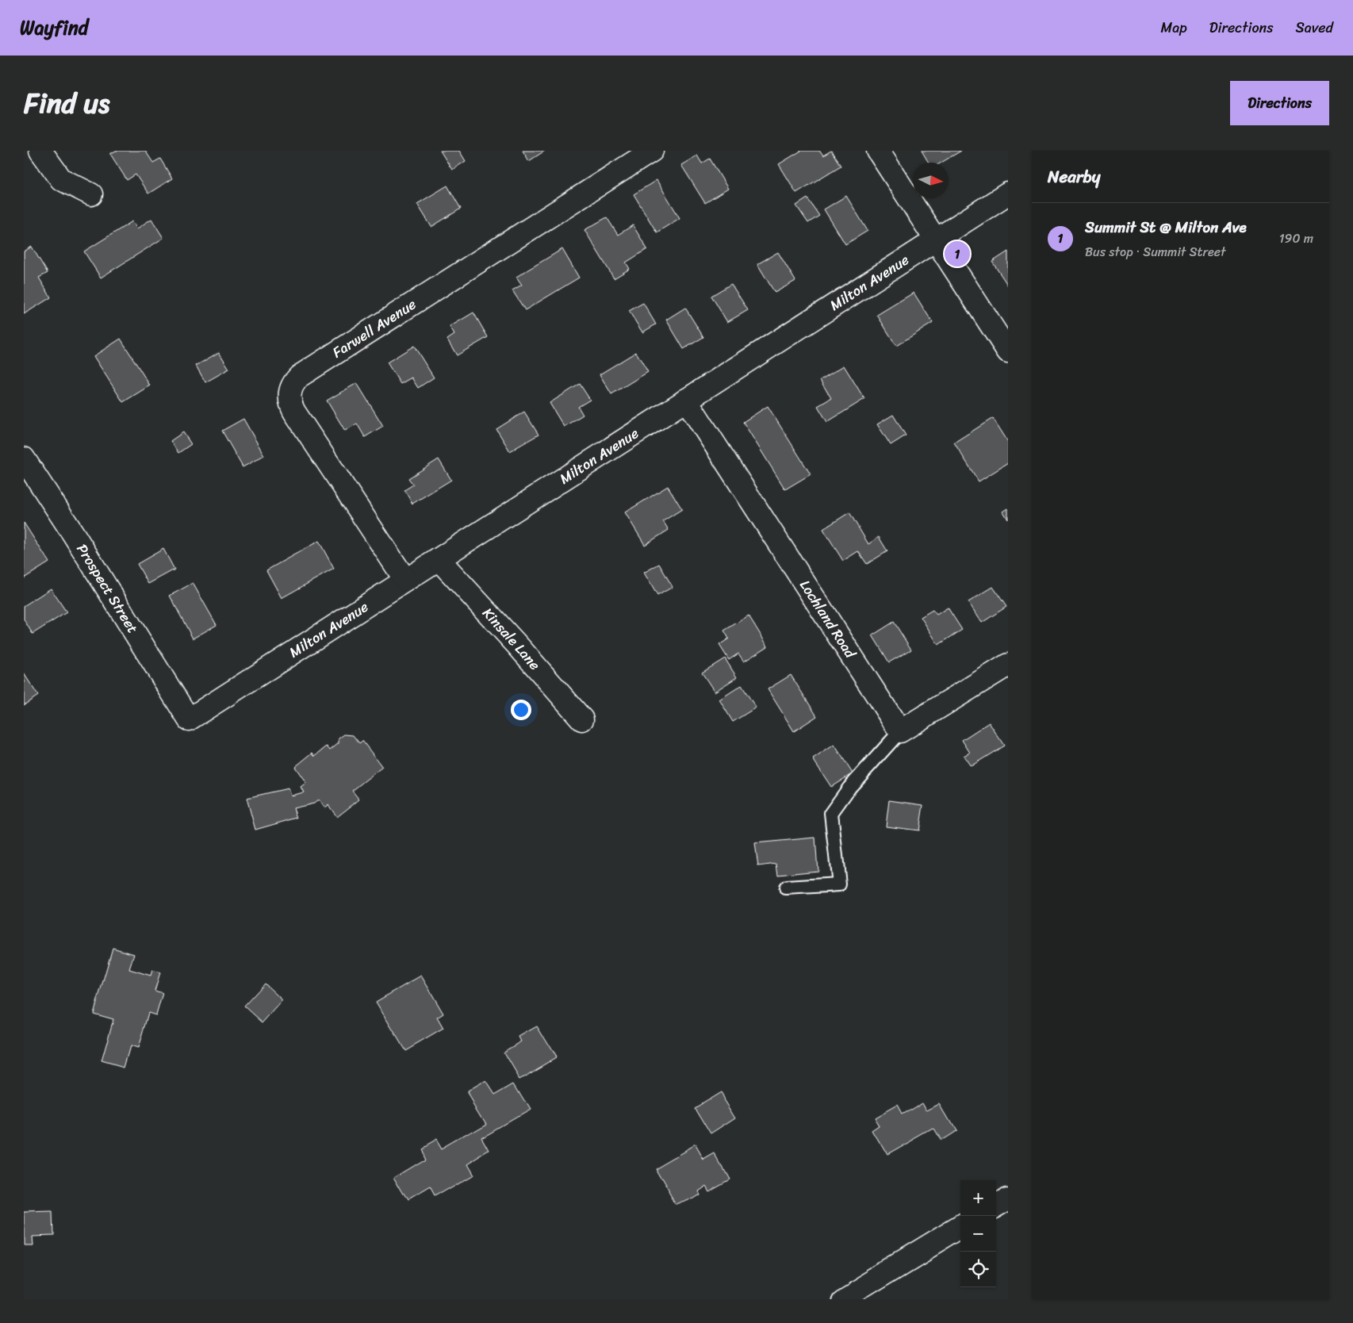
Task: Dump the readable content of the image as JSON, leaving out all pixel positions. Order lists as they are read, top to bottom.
{
  "streets": {
    "street": [
      "Milton Avenue",
      "Farwell Avenue",
      "Prospect Street",
      "Lochland Road",
      "Kinsale Lane"
    ]
  },
  "crossings": [
    ["Milton Avenue", "Farwell Avenue"],
    ["Milton Avenue", "Prospect Street"],
    ["Milton Avenue", "Lochland Road"],
    ["Milton Avenue", "Kinsale Lane"]
  ],
  "north": "right",
  "page": {
    "header": "Wayfind",
    "nav": ["Map", "Directions", "Saved"],
    "title": "Find us",
    "buttons": "Directions",
    "heading": "Nearby",
    "list": [
      {
        "mark": "1",
        "name": "Summit St @ Milton Ave",
        "note": "Bus stop · Summit Street",
        "value": "190 m"
      }
    ],
    "pins": "1",
    "map_buttons": ["+", "−"]
  }
}
